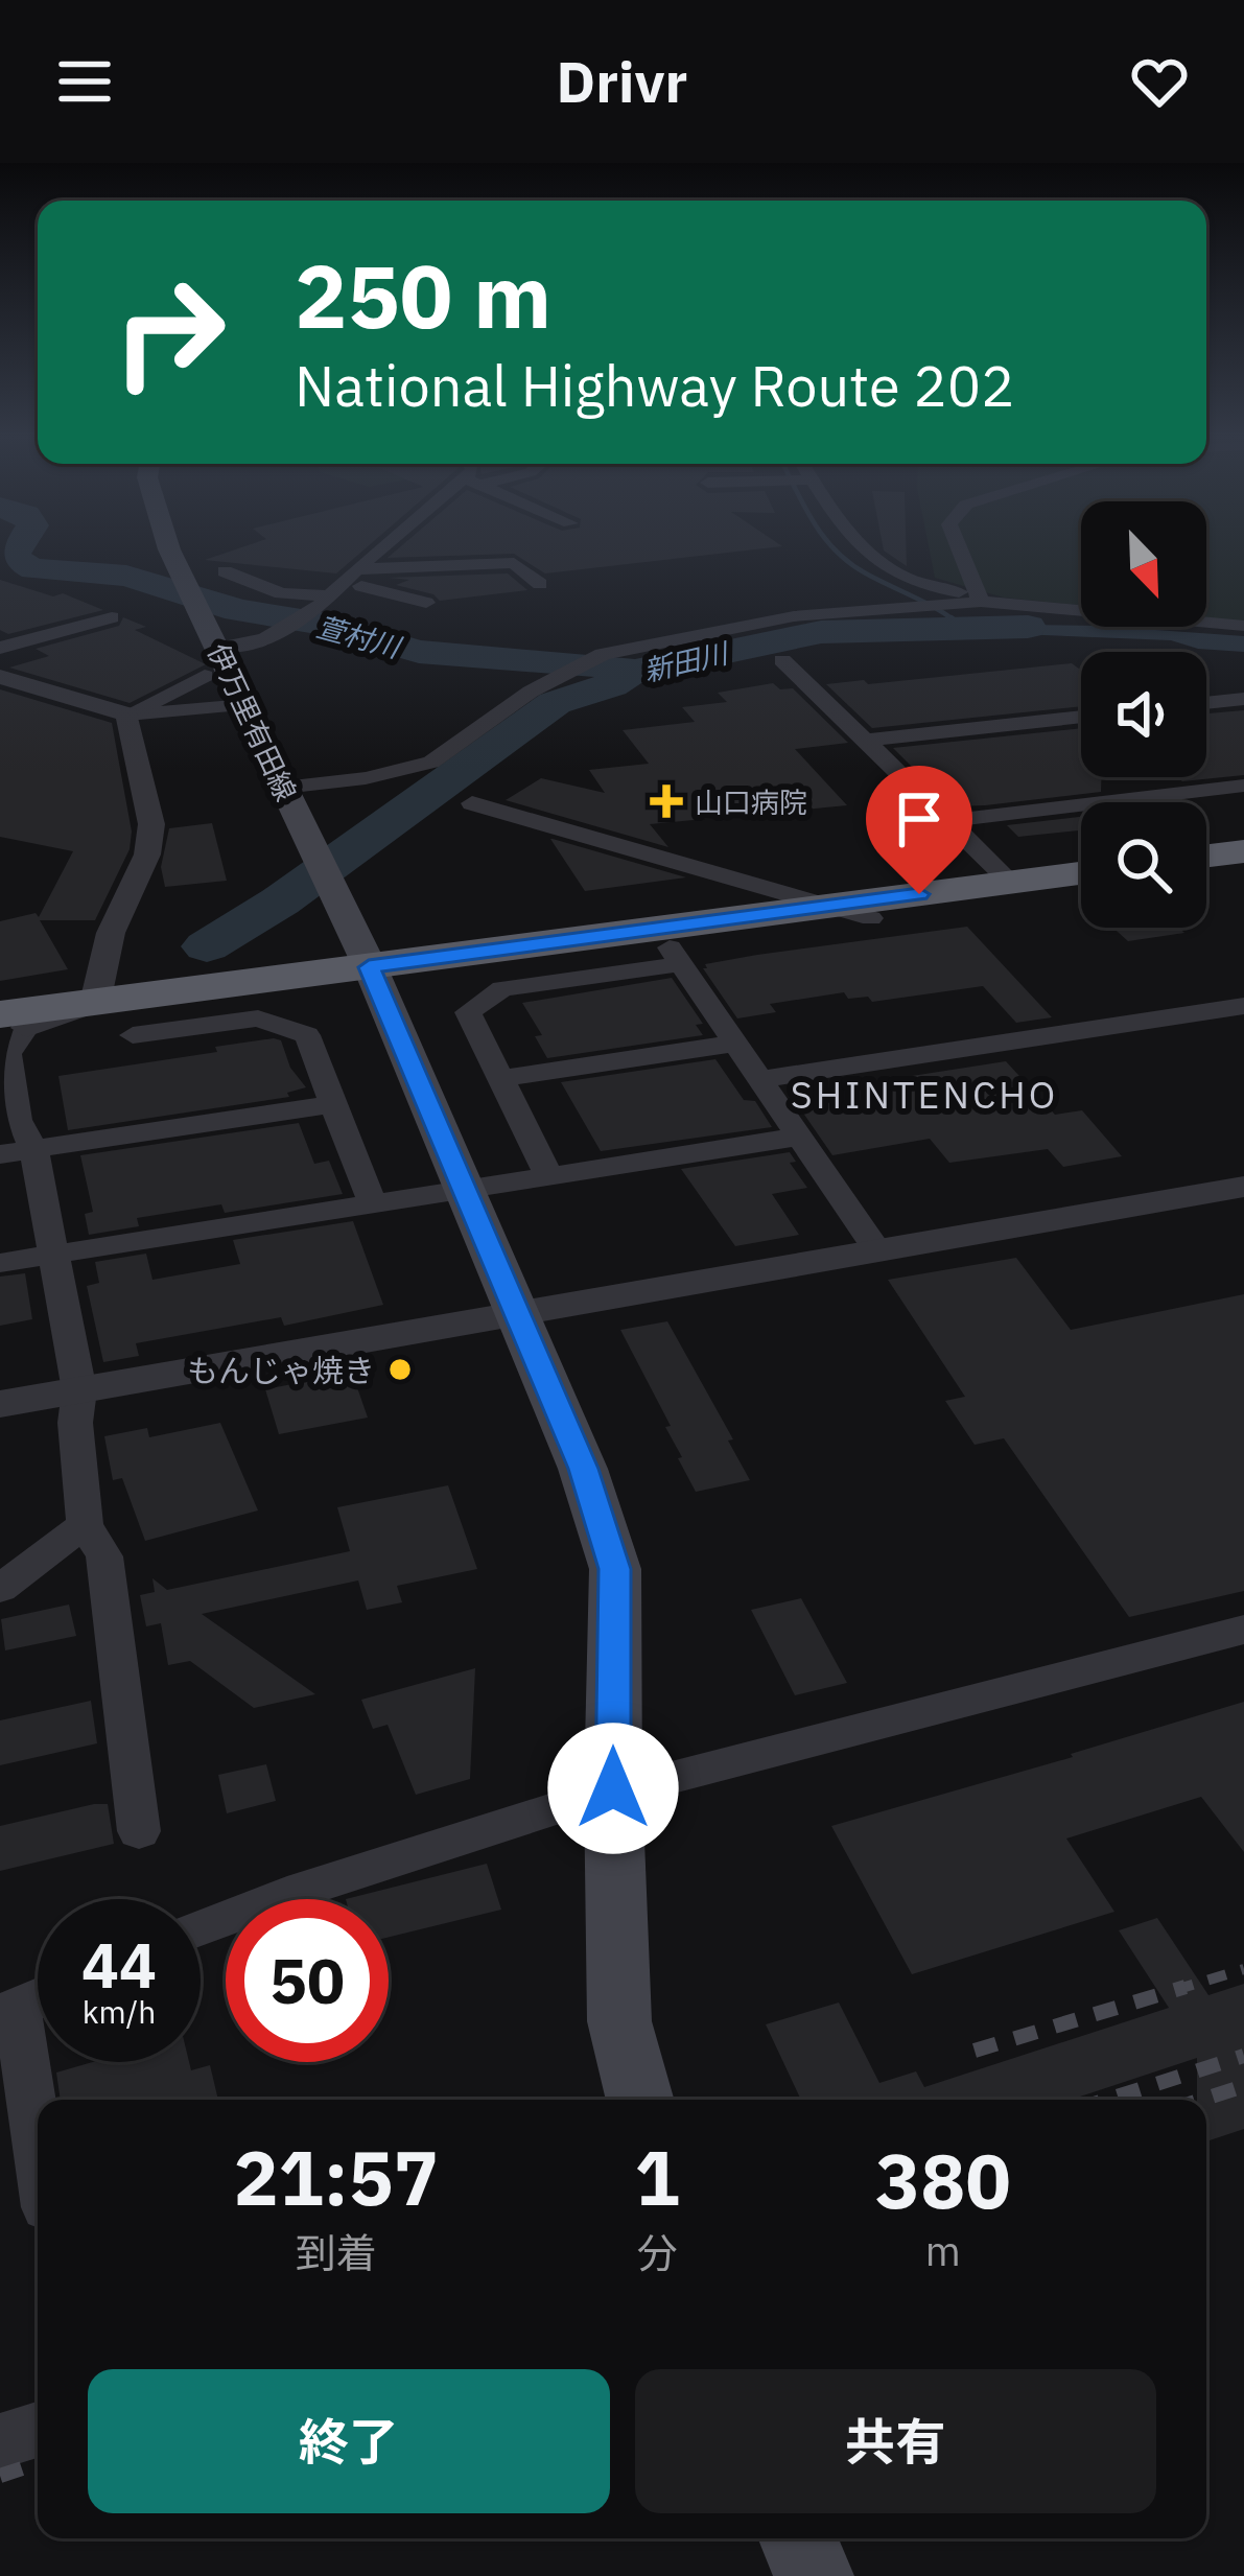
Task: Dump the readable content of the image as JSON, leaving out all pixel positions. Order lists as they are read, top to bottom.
{
  "streets": {
    "main road": ["伊万里有田線"]
  },
  "districts": ["SHINTENCHO"],
  "water": ["萱村川", "新田川"],
  "places": {
    "health": ["山口病院"],
    "other": ["もんじゃ焼き"]
  },
  "north": "bottom right",
  "page": {
    "header": "Drivr",
    "turn": ["250 m", "National Highway Route 202"],
    "speed": "44 km/h",
    "limit": "50",
    "eta": [
      "21:57",
      "到着",
      "1",
      "分",
      "380",
      "m"
    ],
    "buttons": ["終了", "共有"]
  }
}
